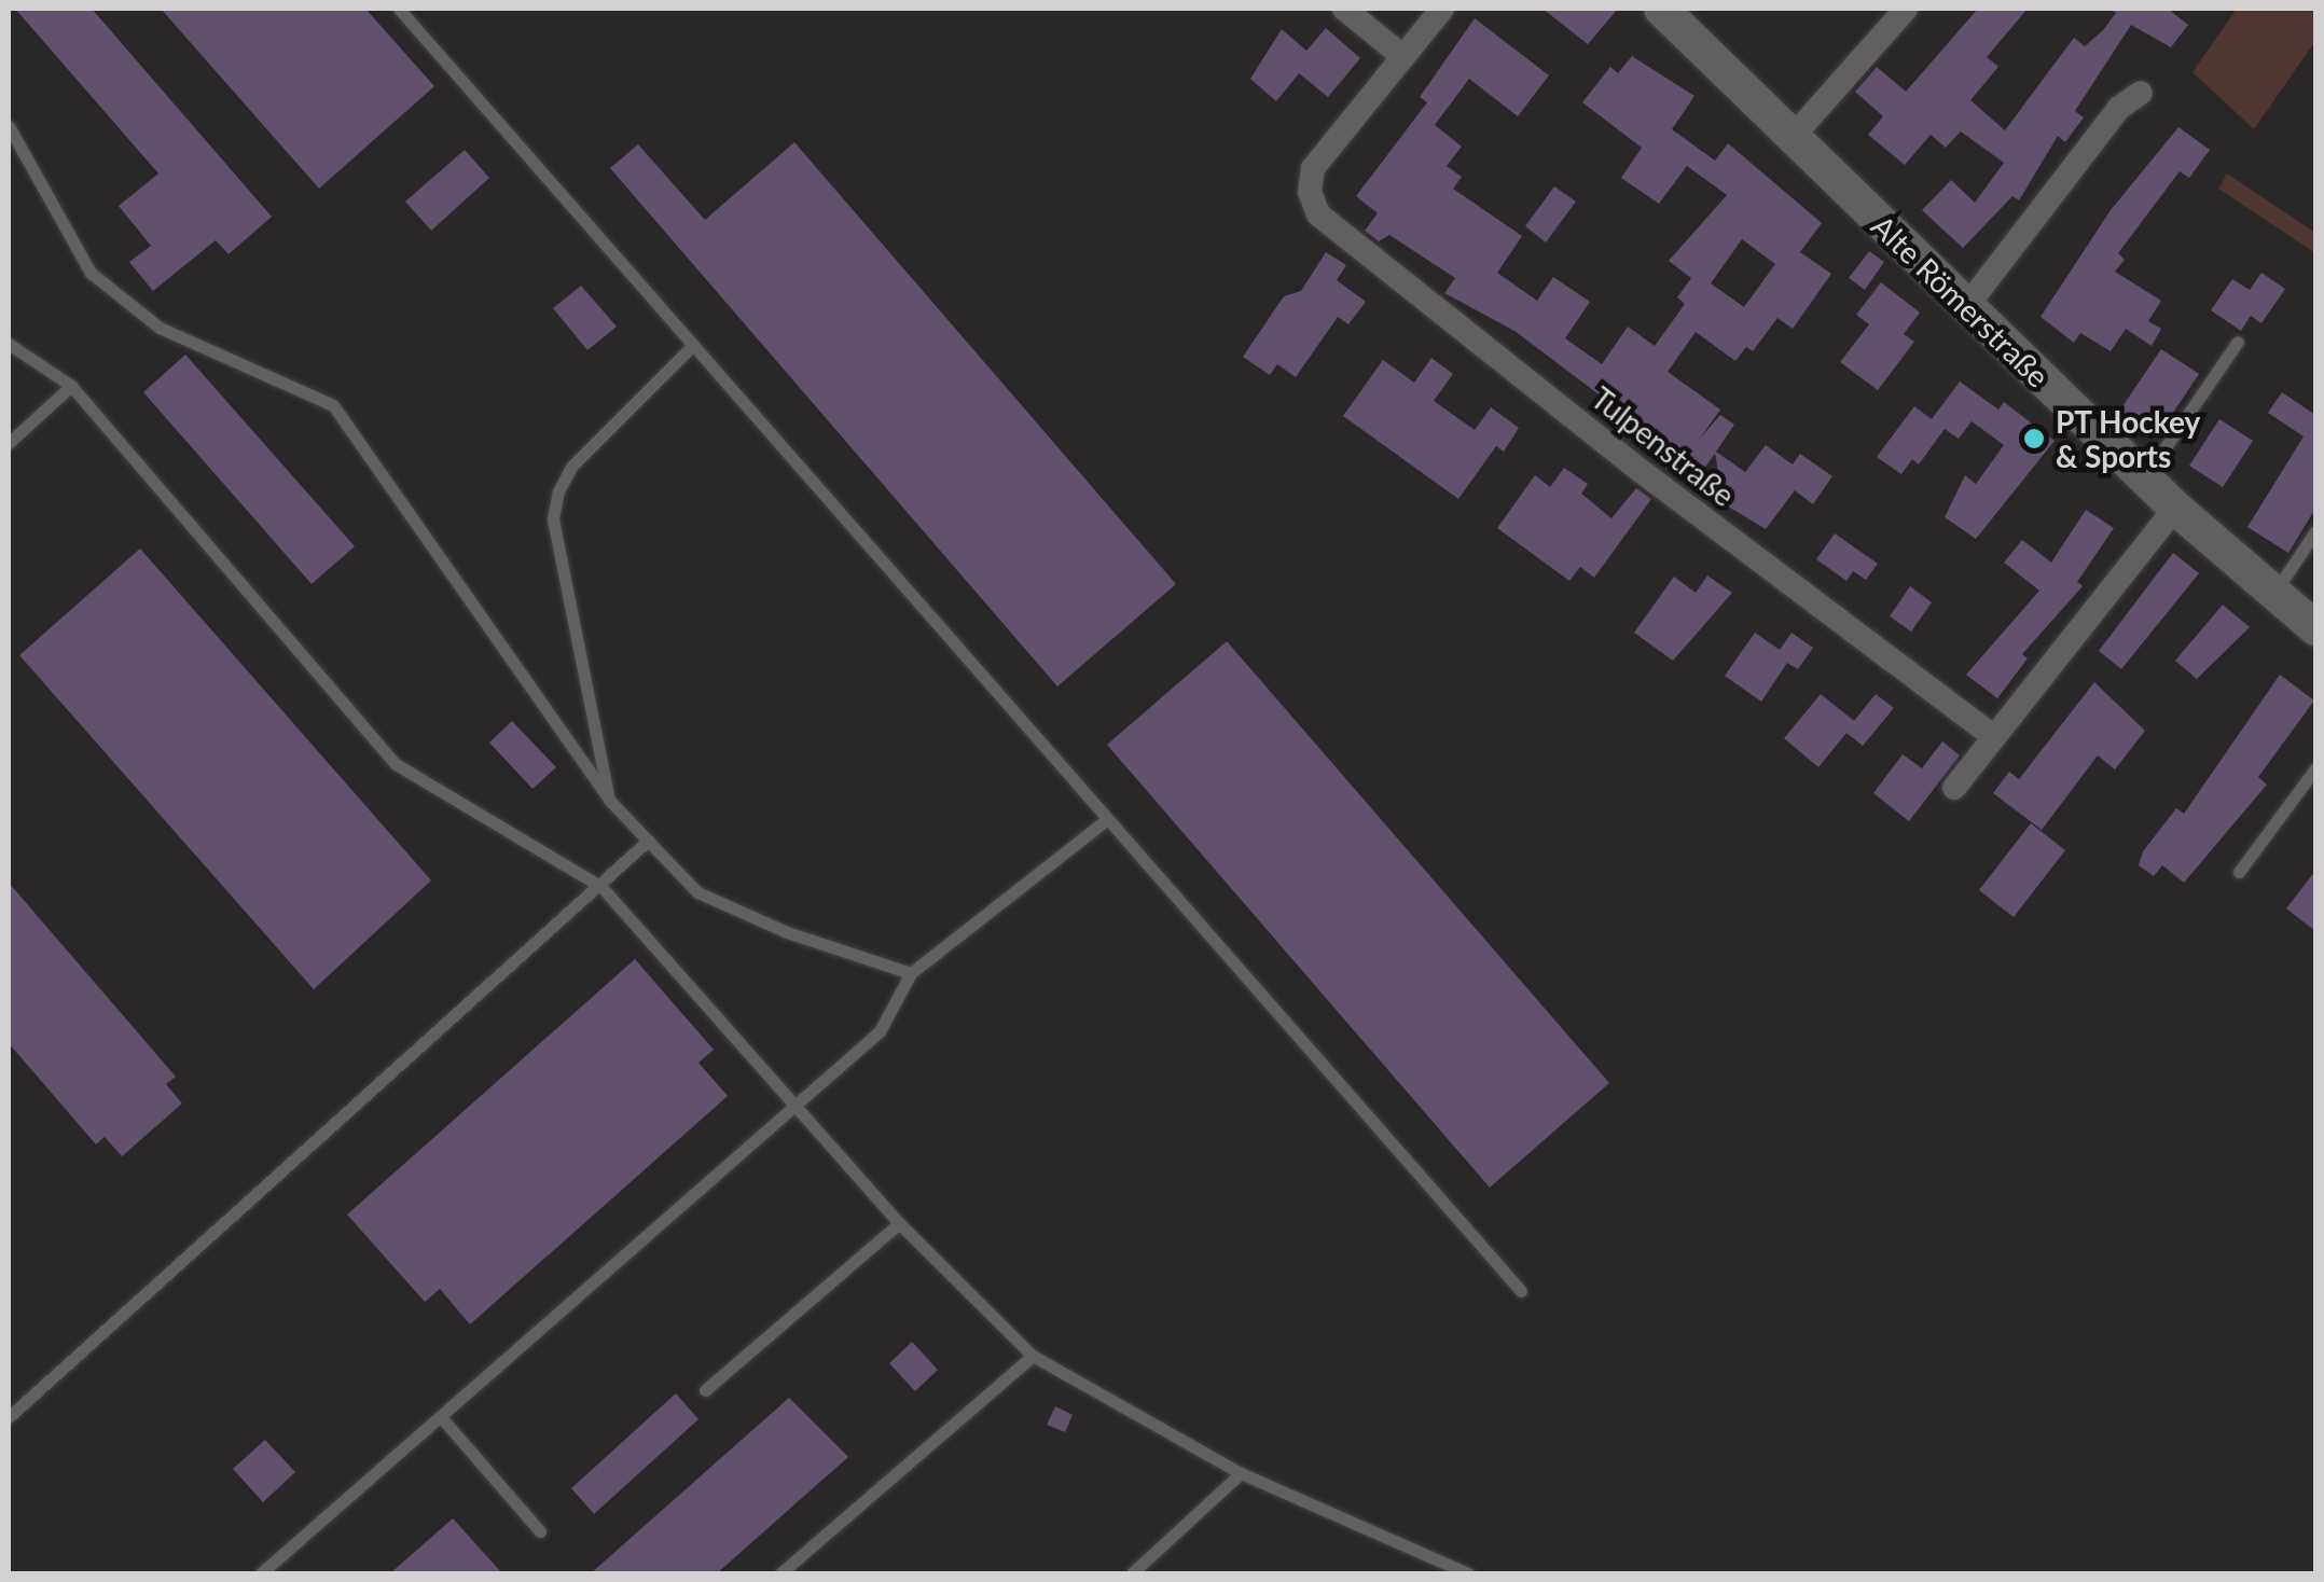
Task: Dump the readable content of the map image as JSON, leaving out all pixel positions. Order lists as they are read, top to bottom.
{
  "streets": {
    "main road": ["Alte Römerstraße"],
    "street": ["Tulpenstraße"]
  },
  "places": ["PT Hockey & Sports"]
}
